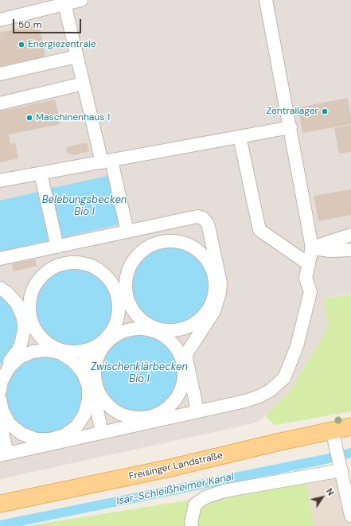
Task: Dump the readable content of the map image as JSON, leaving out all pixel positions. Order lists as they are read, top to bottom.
{
  "streets": {
    "main road": ["Freisinger Landstraße"]
  },
  "water": ["Belebungsbecken Bio I", "Zwischenklärbecken Bio I", "Isar-Schleißheimer Kanal"],
  "places": ["Energiezentrale", "Zentrallager", "Maschinenhaus 1"],
  "scale_bar": "50 m",
  "north": "top right"
}
